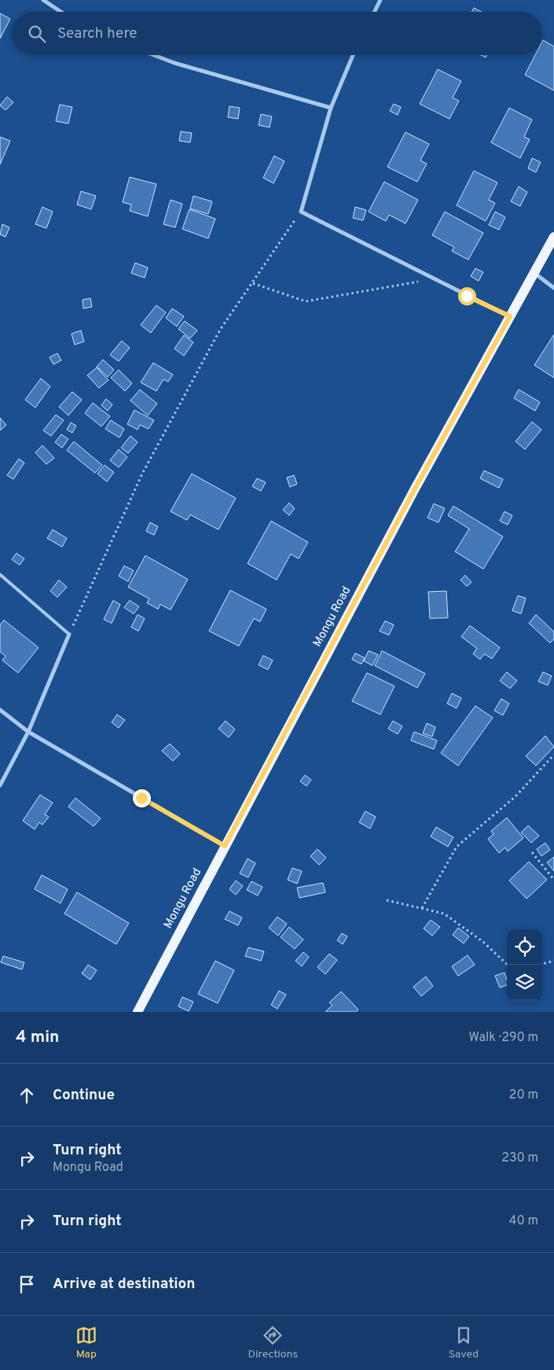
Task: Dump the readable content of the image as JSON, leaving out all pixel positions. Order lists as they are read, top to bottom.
{
  "streets": {
    "main road": ["Mongu Road"]
  },
  "page": {
    "search": "Search here",
    "heading": ["4 min", "Walk · 290 m"],
    "list": [
      ["Continue", "20 m"],
      ["Turn right", "Mongu Road", "230 m"],
      ["Turn right", "40 m"],
      "Arrive at destination"
    ],
    "nav": ["Map", "Directions", "Saved"]
  }
}
